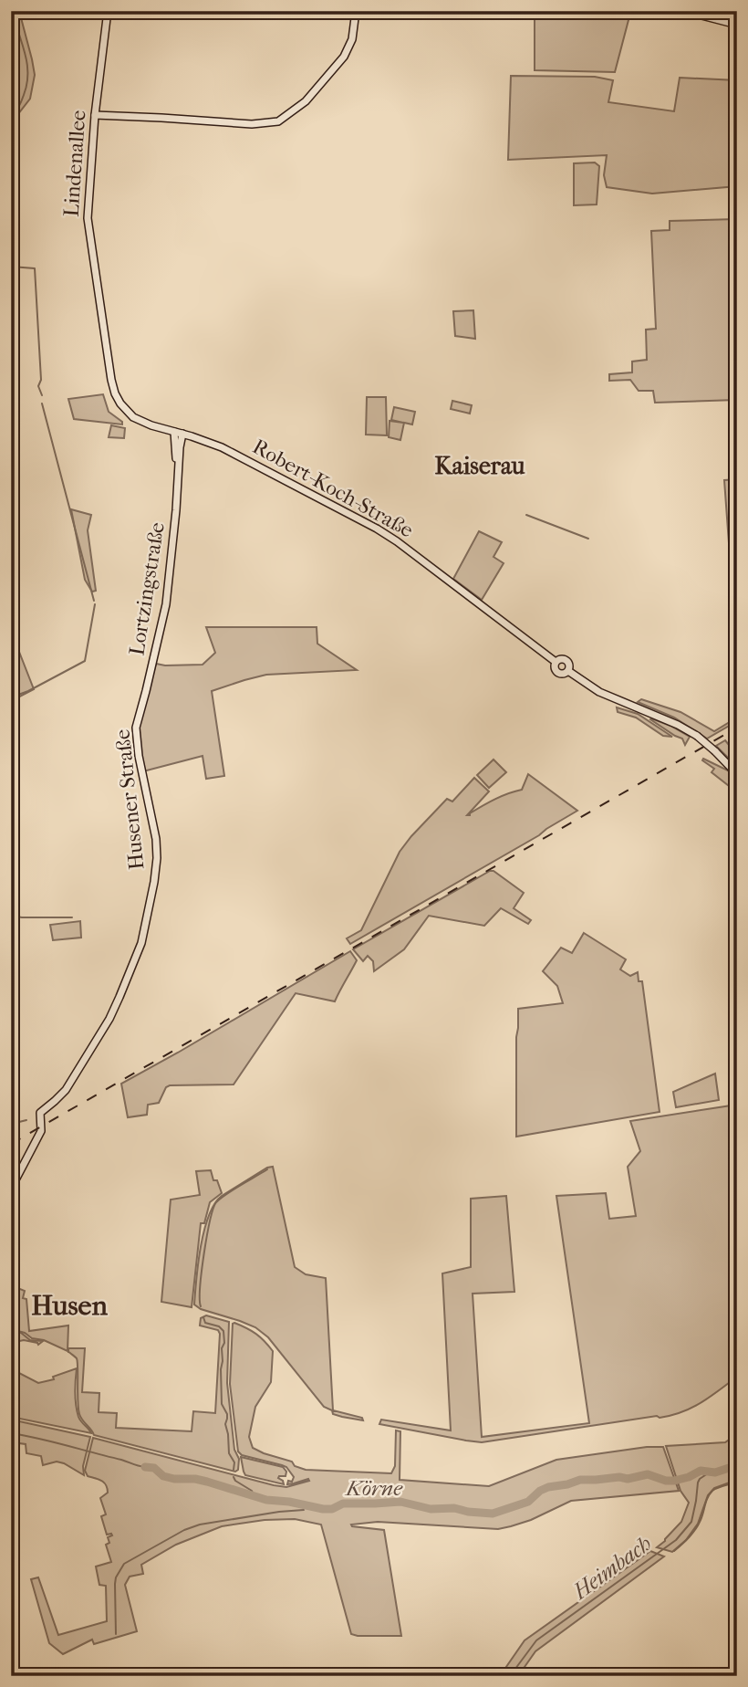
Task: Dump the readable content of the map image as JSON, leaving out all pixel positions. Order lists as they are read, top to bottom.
{
  "streets": {
    "street": [
      "Lindenallee",
      "Robert-Koch-Straße",
      "Lortzingstraße",
      "Husener Straße"
    ]
  },
  "crossings": [
    ["Lindenallee", "Robert-Koch-Straße"],
    ["Robert-Koch-Straße", "Lortzingstraße"],
    ["Lortzingstraße", "Husener Straße"]
  ],
  "districts": ["Kaiserau", "Husen"],
  "water": ["Körne", "Heimbach"]
}
